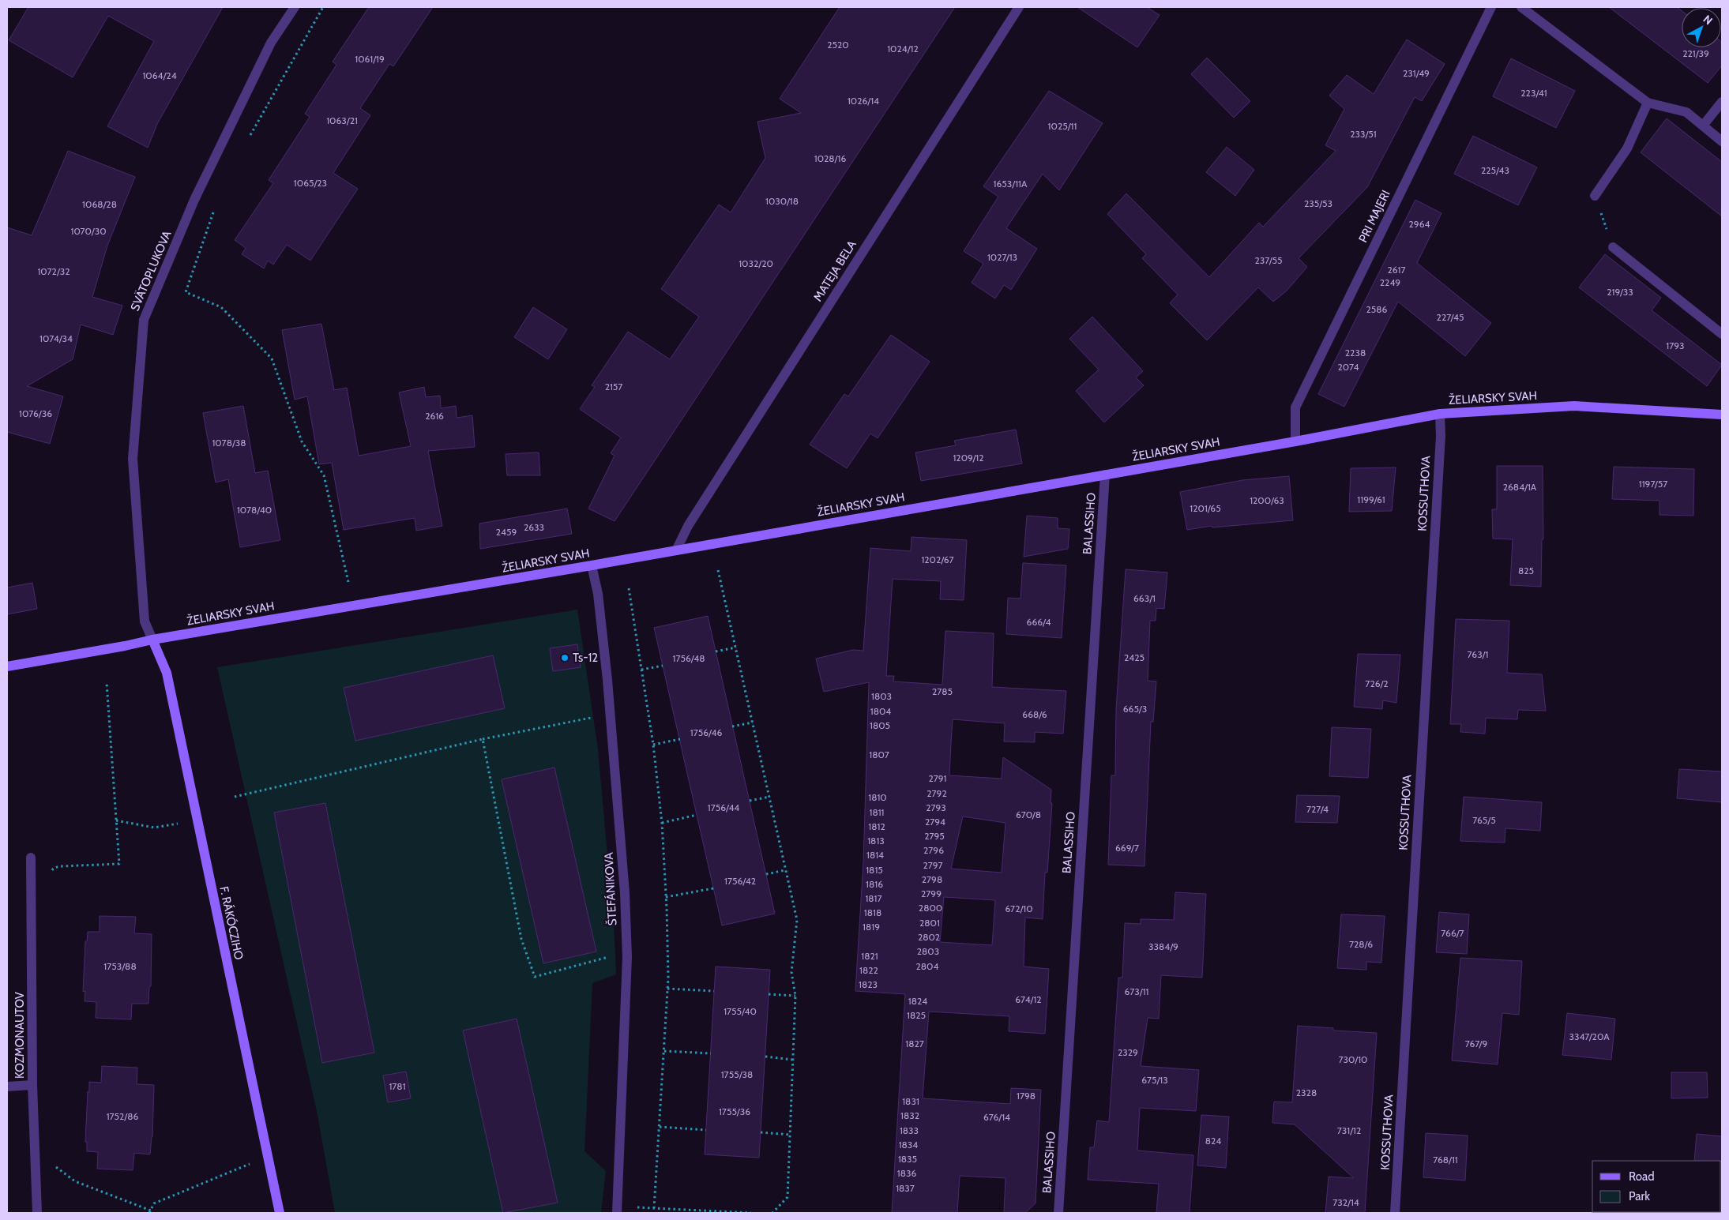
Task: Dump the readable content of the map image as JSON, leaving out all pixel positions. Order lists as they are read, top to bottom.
{
  "streets": {
    "street": [
      "PRI MAJERI",
      "SVÄTOPLUKOVA",
      "MATEJA BELA",
      "ŽELIARSKY SVAH",
      "KOSSUTHOVA",
      "BALASSIHO",
      "ŠTEFÁNIKOVA",
      "F. RÁKÓCZIHO",
      "KOZMONAUTOV"
    ]
  },
  "crossings": [
    ["PRI MAJERI", "ŽELIARSKY SVAH"],
    ["SVÄTOPLUKOVA", "ŽELIARSKY SVAH"],
    ["SVÄTOPLUKOVA", "F. RÁKÓCZIHO"],
    ["MATEJA BELA", "ŽELIARSKY SVAH"],
    ["ŽELIARSKY SVAH", "KOSSUTHOVA"],
    ["ŽELIARSKY SVAH", "BALASSIHO"],
    ["ŽELIARSKY SVAH", "ŠTEFÁNIKOVA"],
    ["ŽELIARSKY SVAH", "F. RÁKÓCZIHO"]
  ],
  "places": ["Ts-12"],
  "house_numbers": [
    "2520",
    "1024/12",
    "221/39",
    "1061/19",
    "231/49",
    "1064/24",
    "223/41",
    "1026/14",
    "1063/21",
    "1025/11",
    "233/51",
    "1028/16",
    "225/43",
    "1065/23",
    "1653/11A",
    "1030/18",
    "235/53",
    "1068/28",
    "2964",
    "1070/30",
    "1027/13",
    "237/55",
    "1032/20",
    "2617",
    "1072/32",
    "2249",
    "219/33",
    "2586",
    "227/45",
    "1074/34",
    "1793",
    "2238",
    "2074",
    "2157",
    "1076/36",
    "2616",
    "1078/38",
    "1209/12",
    "1197/57",
    "2684/1A",
    "1199/61",
    "1200/63",
    "1201/65",
    "1078/40",
    "2633",
    "2459",
    "1202/67",
    "825",
    "663/1",
    "666/4",
    "763/1",
    "2425",
    "1756/48",
    "726/2",
    "2785",
    "1803",
    "665/3",
    "1804",
    "668/6",
    "1805",
    "1756/46",
    "1807",
    "2791",
    "2792",
    "1810",
    "1756/44",
    "2793",
    "727/4",
    "1811",
    "670/8",
    "765/5",
    "2794",
    "1812",
    "2795",
    "1813",
    "669/7",
    "2796",
    "1814",
    "2797",
    "1815",
    "2798",
    "1756/42",
    "1816",
    "2799",
    "1817",
    "2800",
    "672/10",
    "1818",
    "2801",
    "1819",
    "766/7",
    "2802",
    "728/6",
    "3384/9",
    "2803",
    "1821",
    "1753/88",
    "2804",
    "1822",
    "1823",
    "673/11",
    "674/12",
    "1824",
    "1755/40",
    "1825",
    "3347/20A",
    "1827",
    "767/9",
    "2329",
    "730/10",
    "1755/38",
    "675/13",
    "1781",
    "2328",
    "1798",
    "1831",
    "1755/36",
    "1832",
    "1752/86",
    "676/14",
    "1833",
    "731/12",
    "824",
    "1834",
    "1835",
    "768/11",
    "1836",
    "1837",
    "732/14"
  ],
  "legend": ["Road", "Park"],
  "north": "top right"
}
